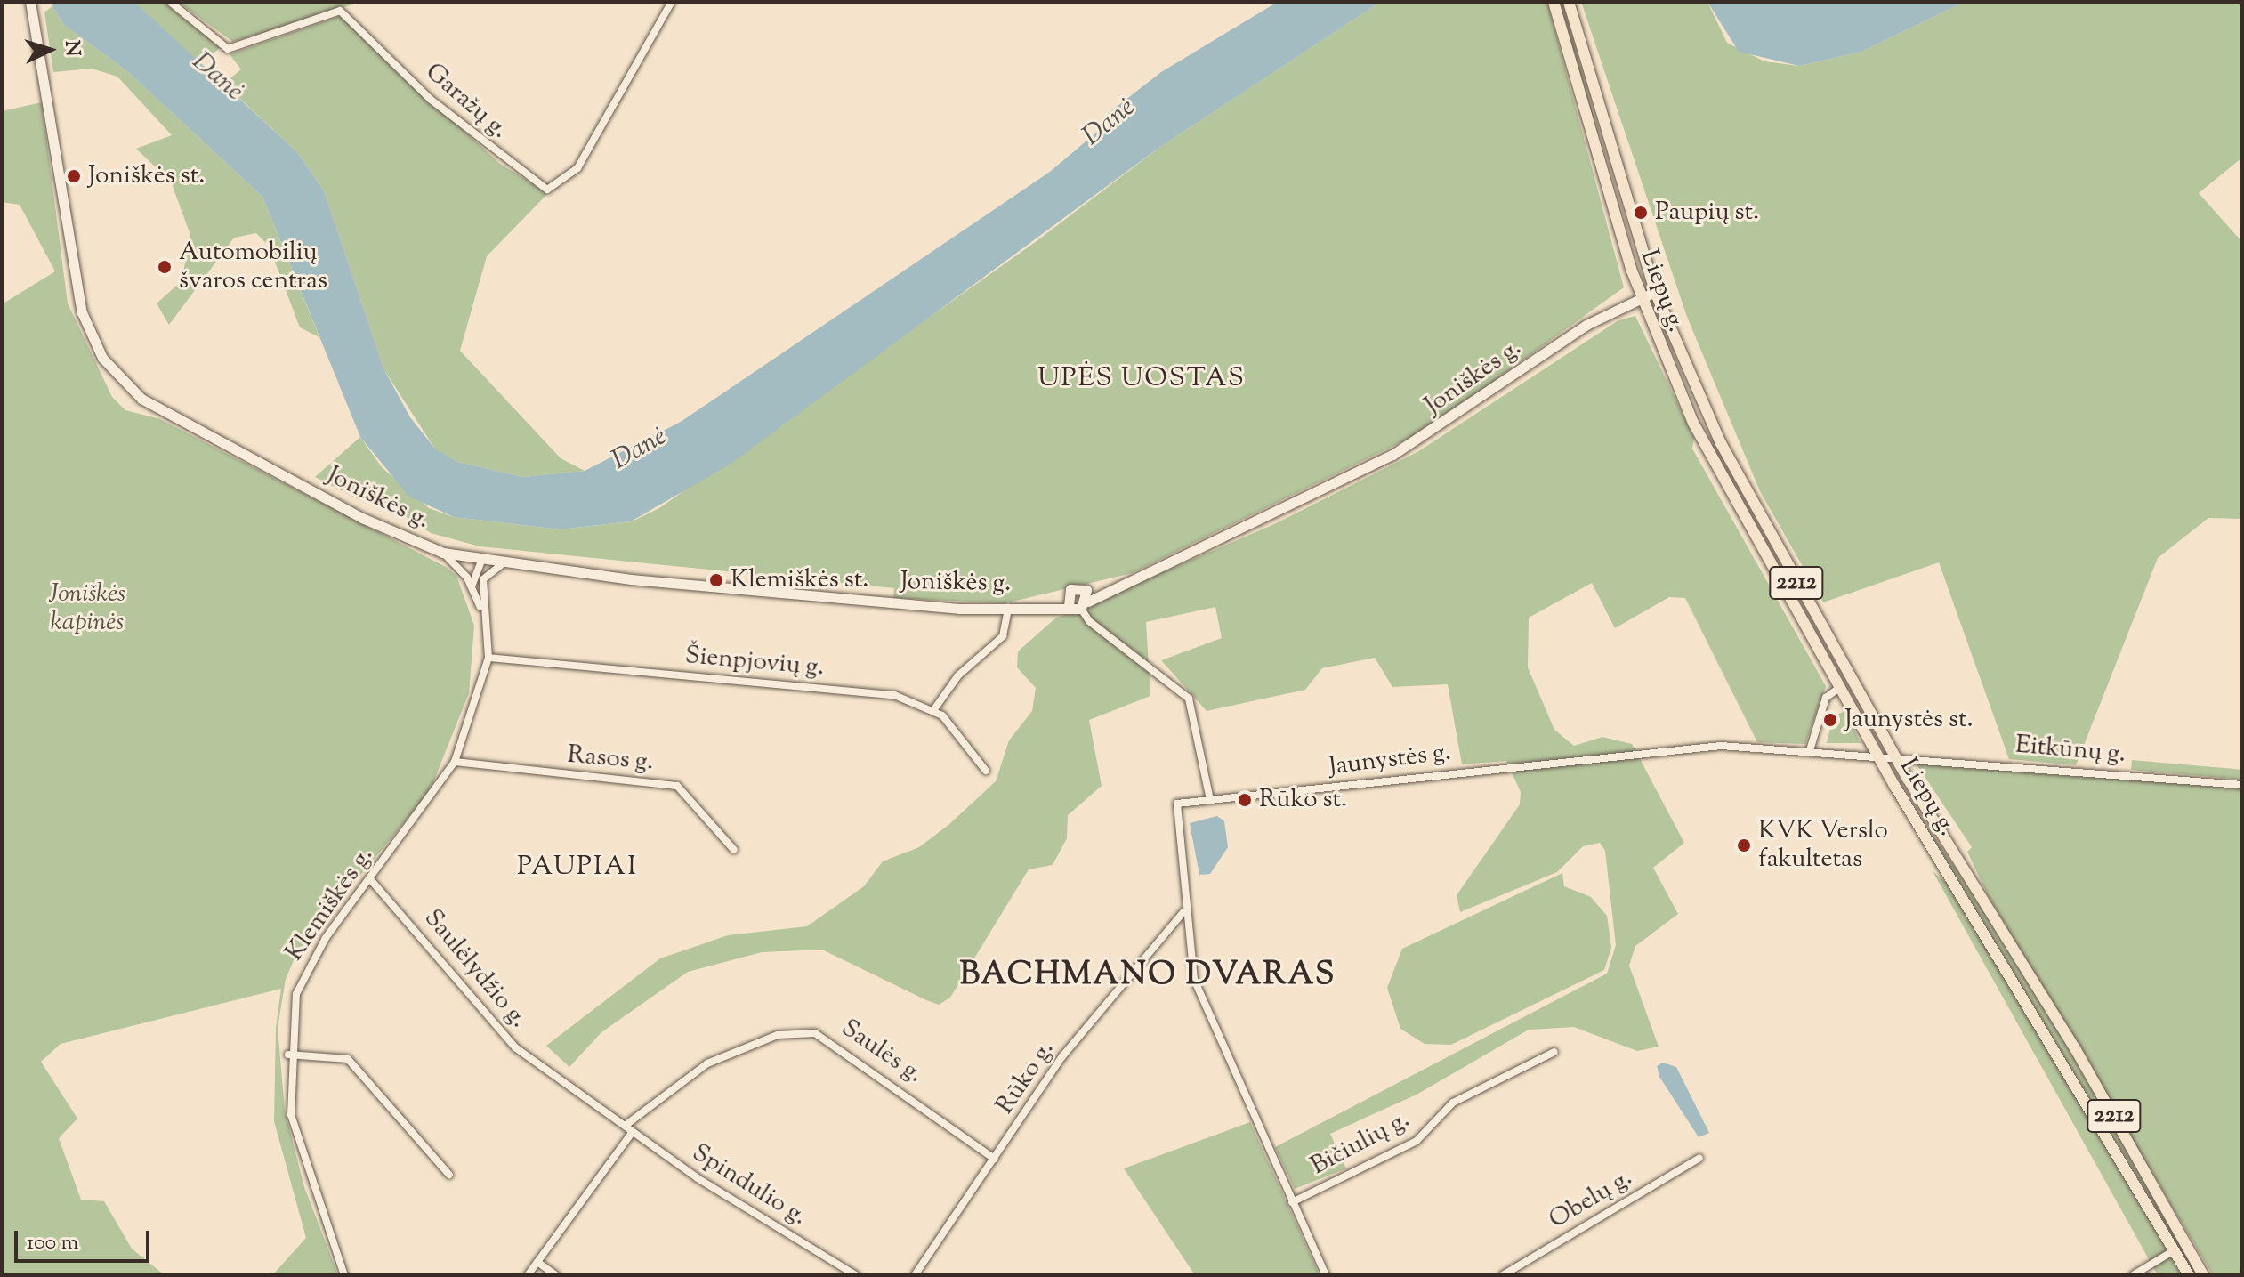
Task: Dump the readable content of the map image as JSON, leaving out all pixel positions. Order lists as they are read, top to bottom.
{
  "streets": {
    "main road": ["Liepų g.", "Joniškės g.", "2212"],
    "street": [
      "Garažų g.",
      "Šienpjovių g.",
      "Eitkūnų g.",
      "Rasos g.",
      "Jaunystės g.",
      "Klemiškės g.",
      "Saulėlydžio g.",
      "Saulės g.",
      "Rūko g.",
      "Bičiulių g.",
      "Spindulio g.",
      "Obelų g."
    ]
  },
  "crossings": [
    ["Liepų g.", "Joniškės g."],
    ["Liepų g.", "Eitkūnų g."],
    ["Liepų g.", "Jaunystės g."],
    ["Joniškės g.", "Klemiškės g."],
    ["Šienpjovių g.", "Klemiškės g."],
    ["Eitkūnų g.", "Jaunystės g."],
    ["Rasos g.", "Klemiškės g."],
    ["Jaunystės g.", "Rūko g."],
    ["Jaunystės g.", "Bičiulių g."],
    ["Klemiškės g.", "Saulėlydžio g."],
    ["Saulėlydžio g.", "Saulės g."],
    ["Saulės g.", "Rūko g."]
  ],
  "districts": ["UPĖS UOSTAS", "PAUPIAI", "BACHMANO DVARAS"],
  "water": ["Danė"],
  "parks": ["Joniškės kapinės"],
  "places": [
    "Joniškės st.",
    "Paupių st.",
    "Automobilių švaros centras",
    "Klemiškės st.",
    "Jaunystės st.",
    "Rūko st.",
    "KVK Verslo fakultetas"
  ],
  "scale_bar": "100 m",
  "north": "right"
}
